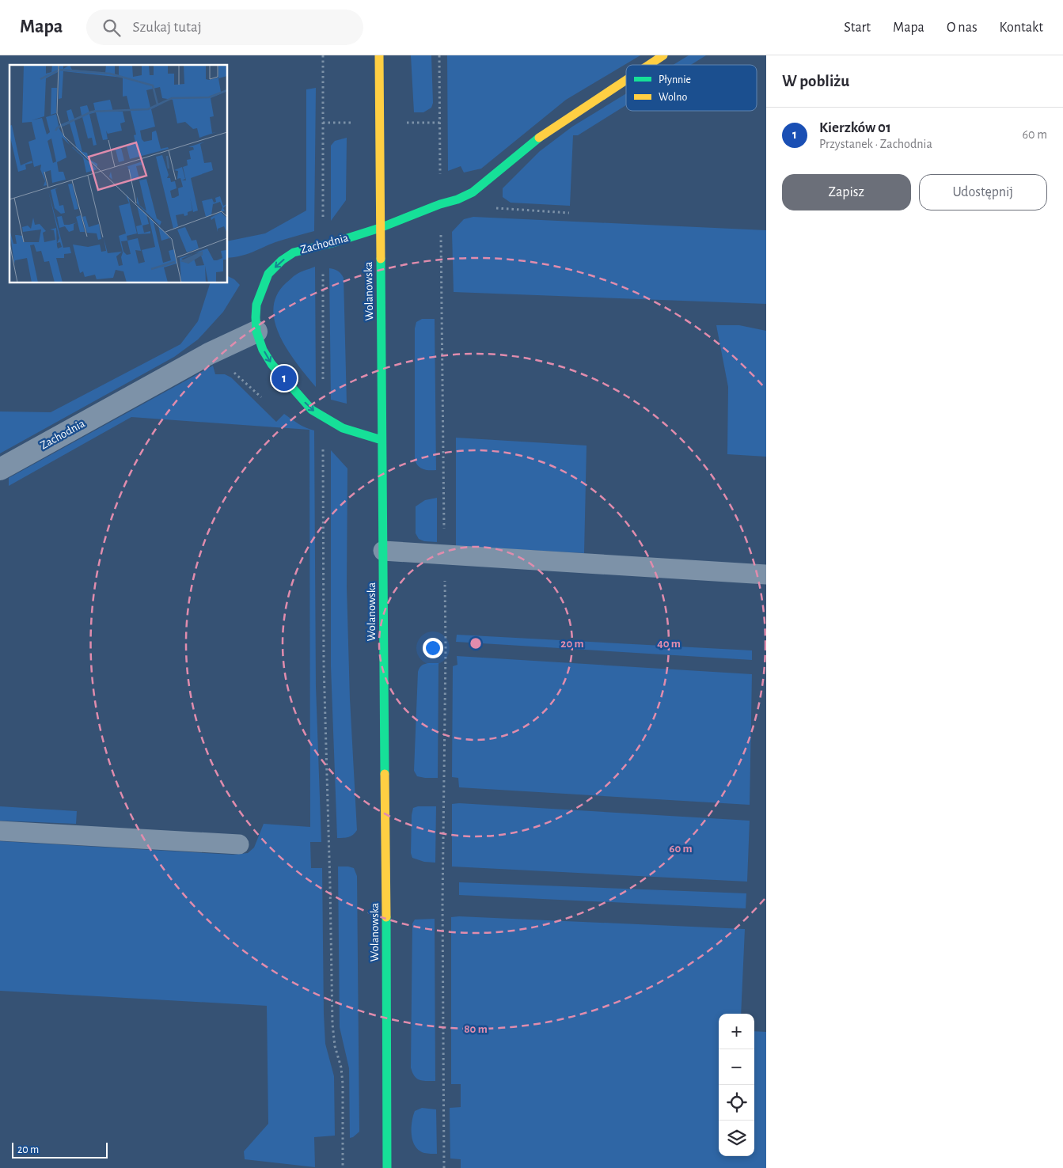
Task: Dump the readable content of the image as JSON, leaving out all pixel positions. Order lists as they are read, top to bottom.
{
  "streets": {
    "main road": ["Zachodnia", "Wolanowska"]
  },
  "crossings": [
    ["Zachodnia", "Wolanowska"]
  ],
  "legend": ["Płynnie", "Wolno"],
  "scale_bar": "20 m",
  "page": {
    "header": "Mapa",
    "search": "Szukaj tutaj",
    "nav": [
      "Start",
      "Mapa",
      "O nas",
      "Kontakt"
    ],
    "heading": "W pobliżu",
    "list": [
      {
        "mark": "1",
        "name": "Kierzków 01",
        "note": "Przystanek · Zachodnia",
        "value": "60 m"
      }
    ],
    "buttons": ["Zapisz", "Udostępnij"],
    "pins": "1",
    "map_buttons": ["+", "−"],
    "scale": "20 m"
  },
  "rings": [
    "20 m",
    "40 m",
    "60 m",
    "80 m"
  ]
}
